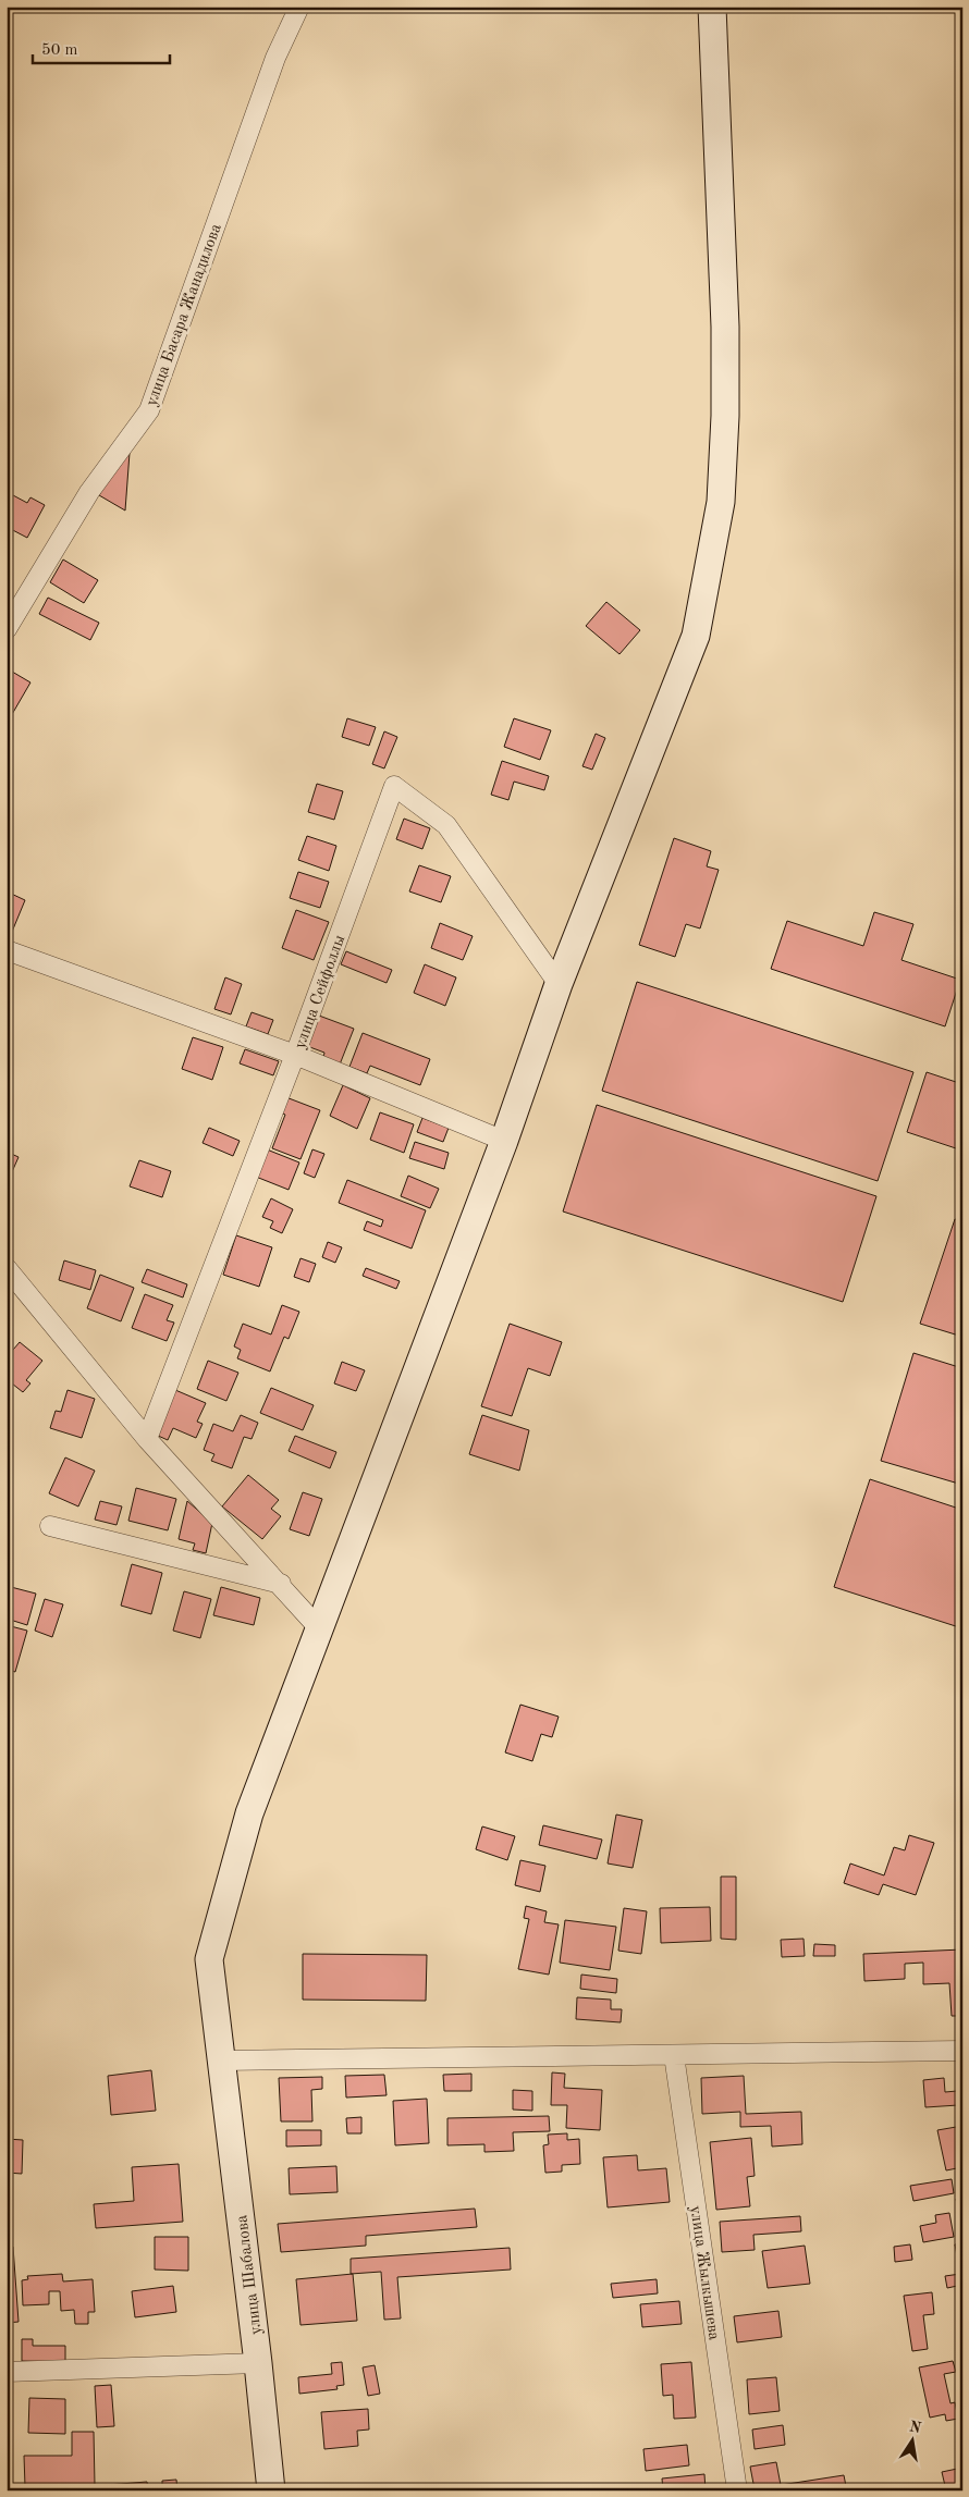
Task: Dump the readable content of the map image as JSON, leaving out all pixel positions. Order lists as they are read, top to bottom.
{
  "streets": {
    "street": [
      "улица Басара Жанадилова",
      "улица Сейфоллы",
      "улица Жылкышева",
      "улица Шабалова"
    ]
  },
  "crossings": [
    ["улица Сейфоллы", "улица Шабалова"]
  ],
  "scale_bar": "50 m",
  "north": "top"
}
